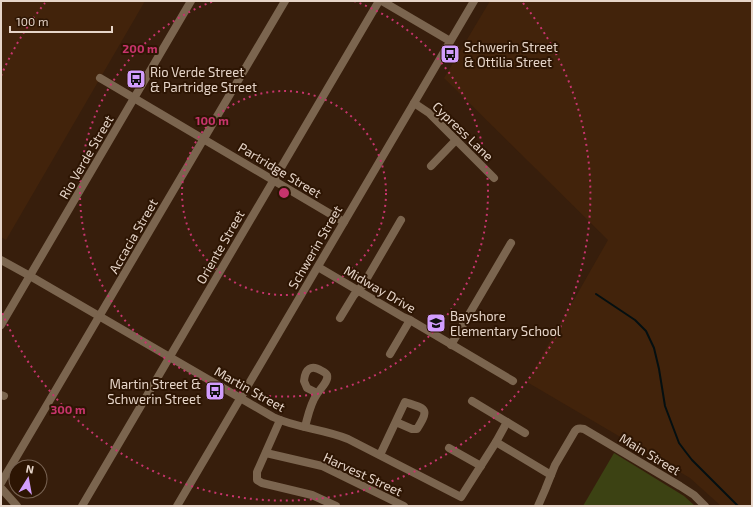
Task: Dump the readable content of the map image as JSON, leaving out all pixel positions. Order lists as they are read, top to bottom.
{
  "streets": {
    "street": [
      "Cypress Lane",
      "Rio Verde Street",
      "Partridge Street",
      "Accacia Street",
      "Oriente Street",
      "Schwerin Street",
      "Midway Drive",
      "Martin Street",
      "Main Street",
      "Harvest Street"
    ]
  },
  "crossings": [
    ["Cypress Lane", "Schwerin Street"],
    ["Rio Verde Street", "Partridge Street"],
    ["Rio Verde Street", "Martin Street"],
    ["Partridge Street", "Accacia Street"],
    ["Partridge Street", "Oriente Street"],
    ["Partridge Street", "Schwerin Street"],
    ["Accacia Street", "Martin Street"],
    ["Oriente Street", "Martin Street"],
    ["Schwerin Street", "Midway Drive"],
    ["Schwerin Street", "Martin Street"]
  ],
  "places": {
    "bus stop": ["Schwerin Street & Ottilia Street", "Rio Verde Street & Partridge Street", "Martin Street & Schwerin Street"],
    "school or university": ["Bayshore Elementary School"]
  },
  "scale_bar": "100 m",
  "north": "top",
  "rings": ["200 m", "100 m", "300 m"]
}
